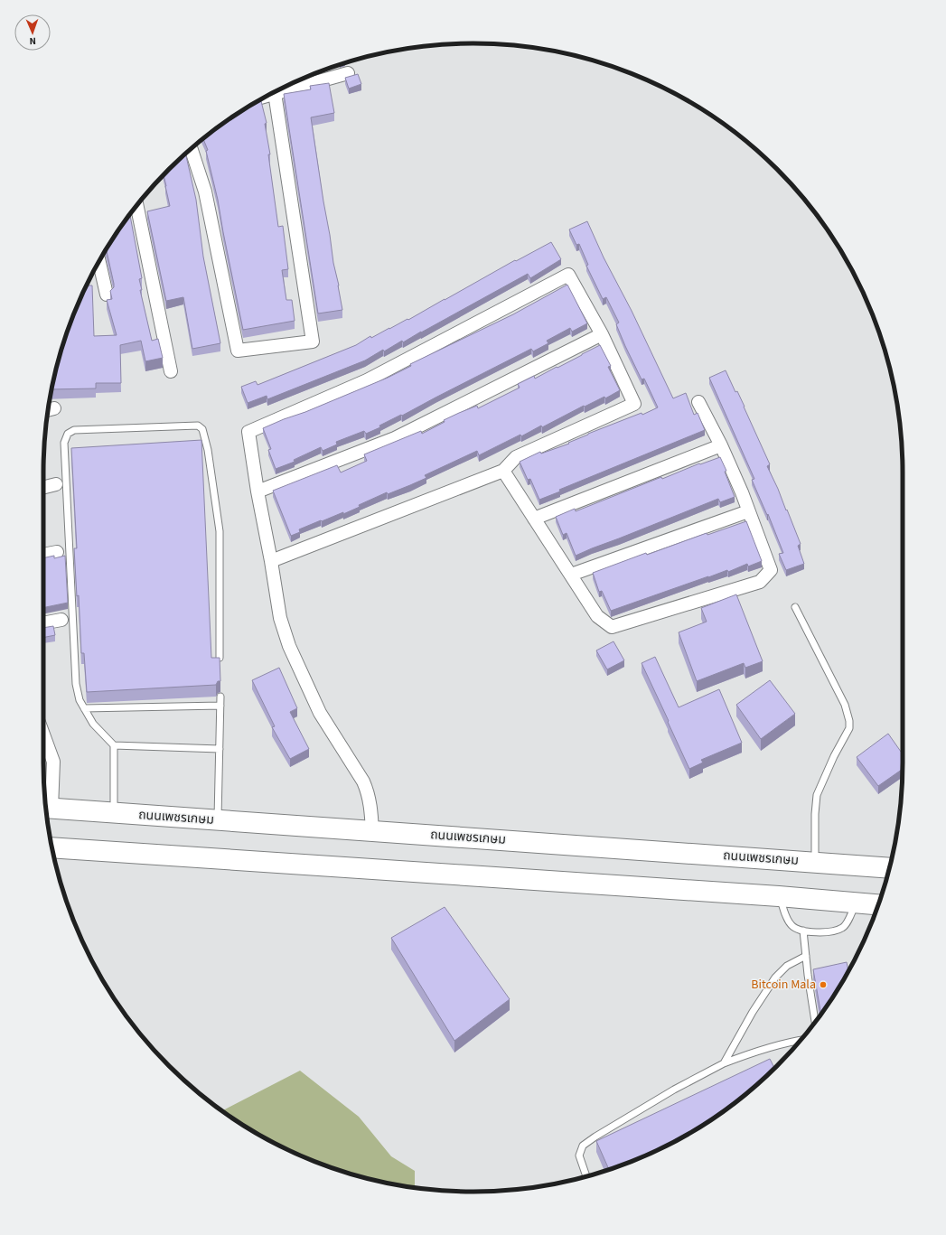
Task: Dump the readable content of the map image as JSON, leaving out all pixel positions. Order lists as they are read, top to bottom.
{
  "streets": {
    "highway": ["ถนนเพชรเกษม"]
  },
  "places": ["Bitcoin Mala"],
  "north": "bottom"
}
